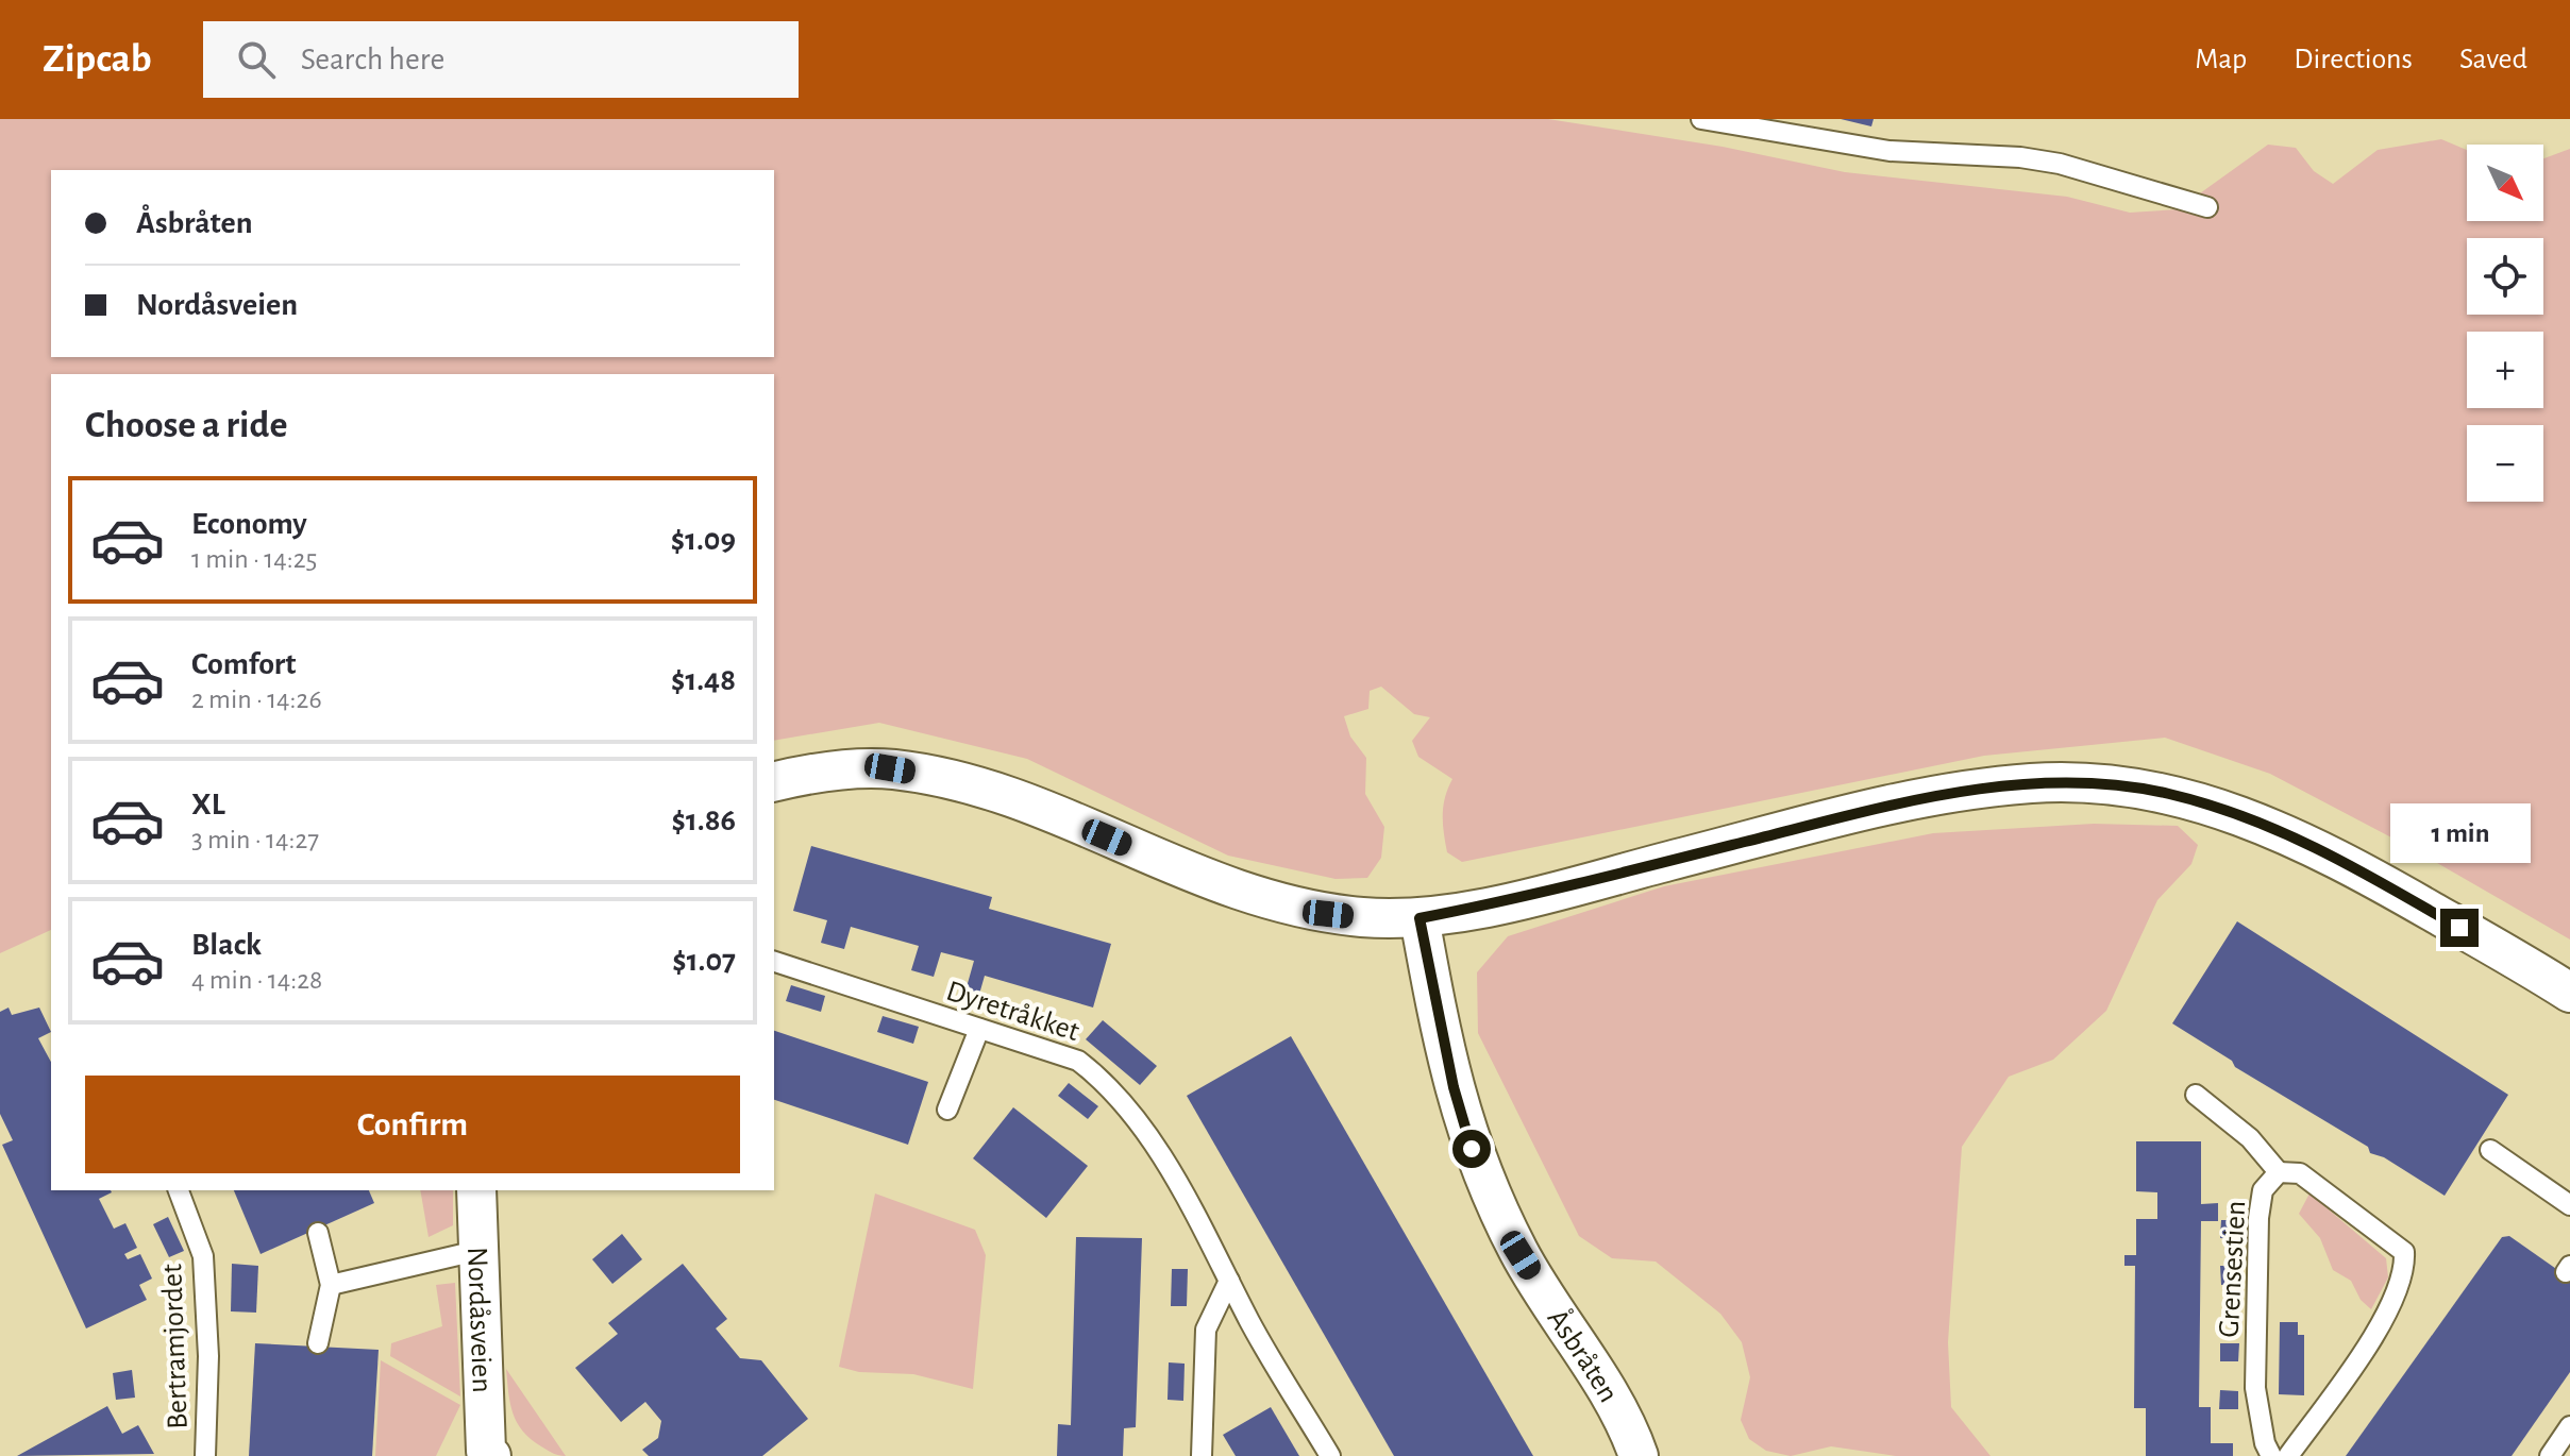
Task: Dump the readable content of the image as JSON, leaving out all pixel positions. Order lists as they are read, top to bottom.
{
  "streets": {
    "street": ["Nordåsveien", "Åsbråten"],
    "lane": ["Dyretråkket", "Grensestien", "Bertramjordet"]
  },
  "north": "bottom right",
  "page": {
    "header": "Zipcab",
    "search": "Search here",
    "nav": ["Map", "Directions", "Saved"],
    "map_buttons": ["+", "−"],
    "banner": ["Åsbråten", "Nordåsveien"],
    "heading": "Choose a ride",
    "list": [
      {
        "name": "Economy",
        "note": "1 min · 14:25",
        "value": "$1.09"
      },
      {
        "name": "Comfort",
        "note": "2 min · 14:26",
        "value": "$1.48"
      },
      {
        "name": "XL",
        "note": "3 min · 14:27",
        "value": "$1.86"
      },
      {
        "name": "Black",
        "note": "4 min · 14:28",
        "value": "$1.07"
      }
    ],
    "bubble": "1 min",
    "buttons": "Confirm"
  }
}
